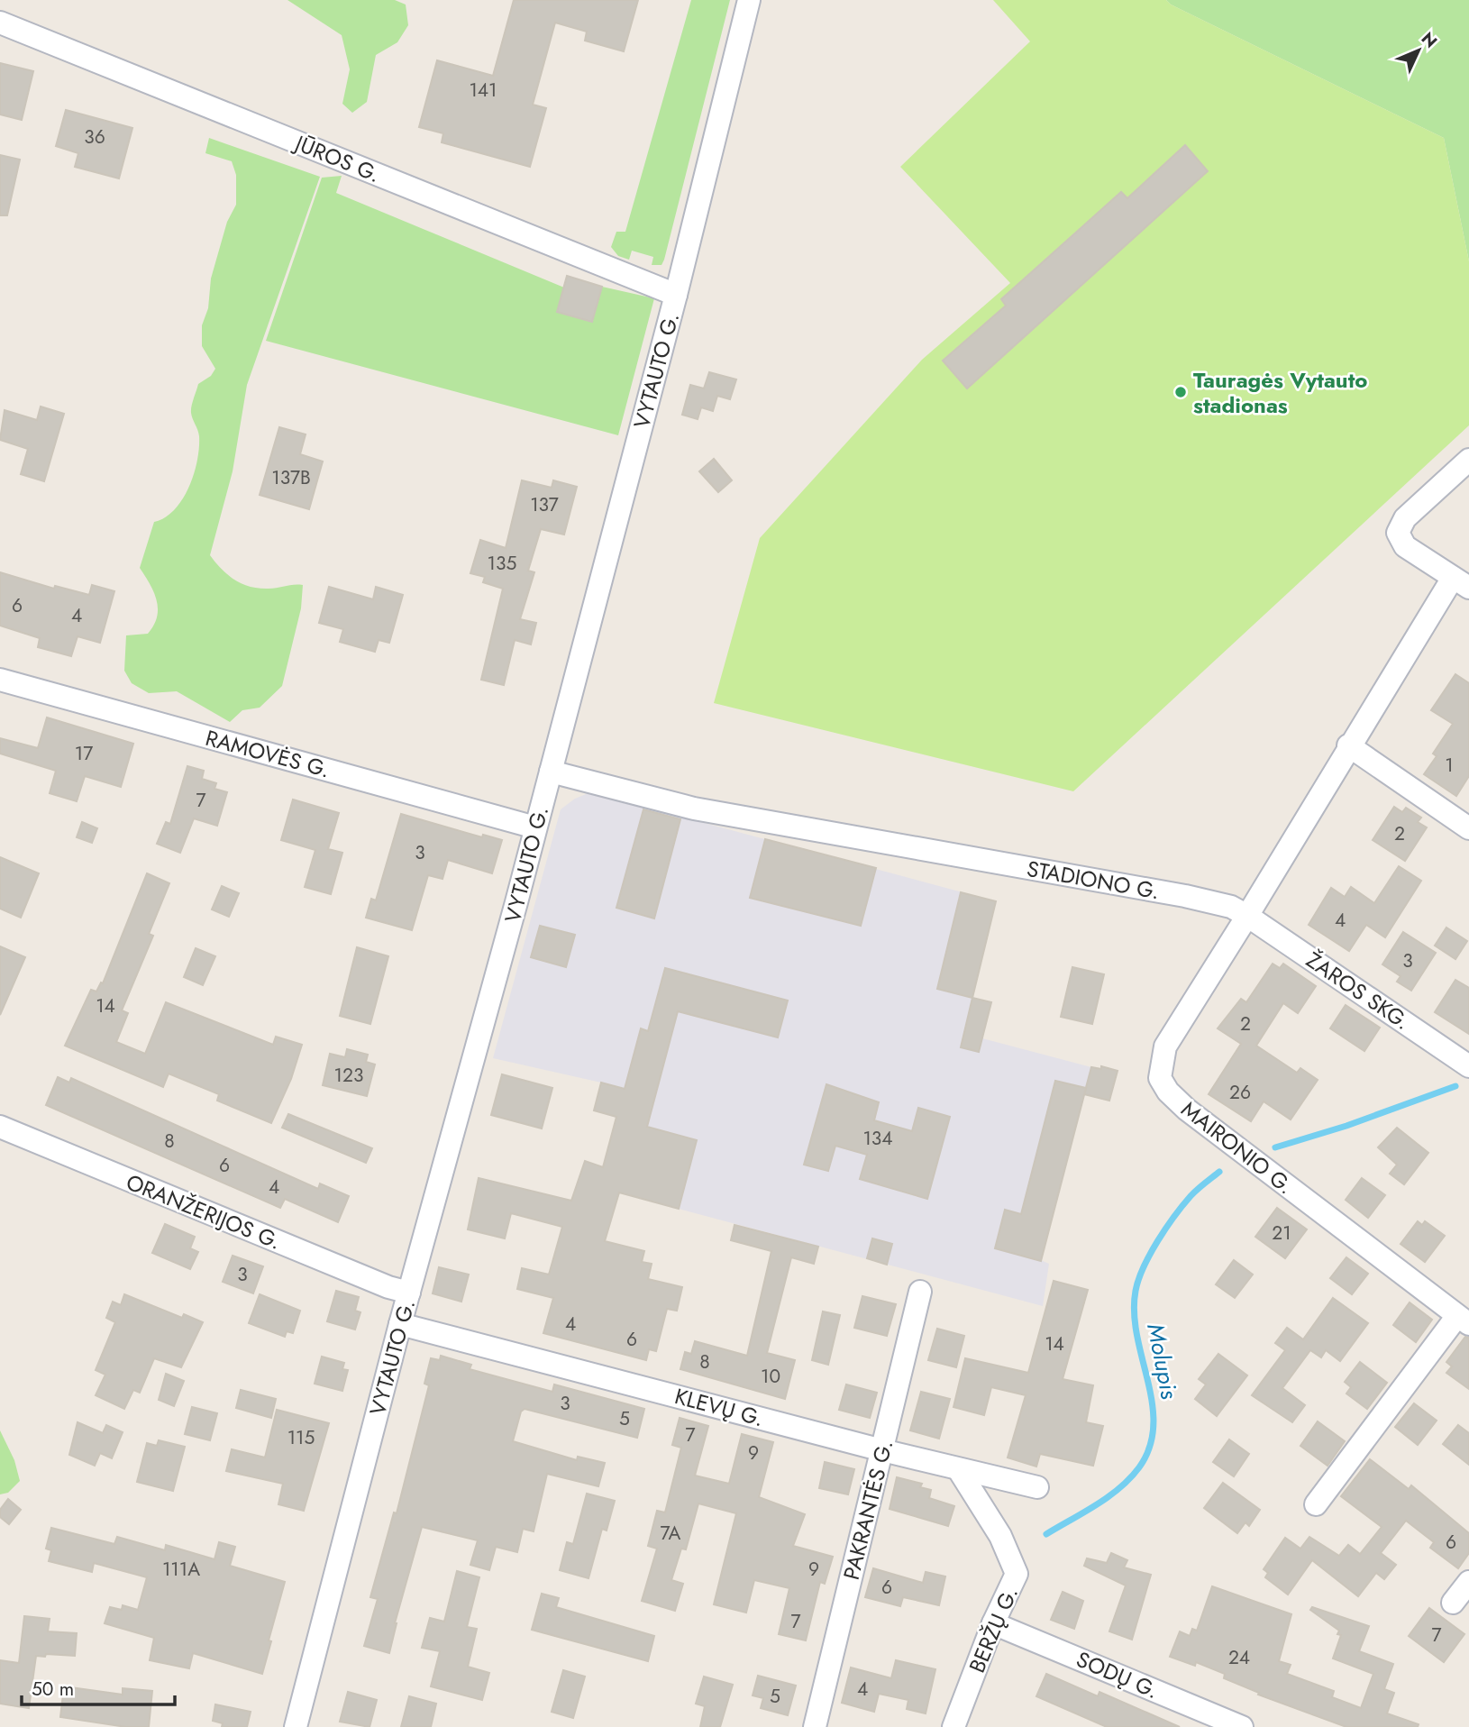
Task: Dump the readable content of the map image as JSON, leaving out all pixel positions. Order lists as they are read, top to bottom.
{
  "streets": {
    "street": [
      "JŪROS G.",
      "VYTAUTO G.",
      "RAMOVĖS G.",
      "STADIONO G.",
      "ŽAROS SKG.",
      "MAIRONIO G.",
      "ORANŽERIJOS G.",
      "KLEVŲ G.",
      "PAKRANTĖS G.",
      "BERŽŲ G.",
      "SODŲ G."
    ]
  },
  "crossings": [
    ["JŪROS G.", "VYTAUTO G."],
    ["VYTAUTO G.", "RAMOVĖS G."],
    ["VYTAUTO G.", "STADIONO G."],
    ["VYTAUTO G.", "ORANŽERIJOS G."],
    ["VYTAUTO G.", "KLEVŲ G."],
    ["STADIONO G.", "ŽAROS SKG."],
    ["STADIONO G.", "MAIRONIO G."],
    ["ŽAROS SKG.", "MAIRONIO G."],
    ["KLEVŲ G.", "PAKRANTĖS G."],
    ["KLEVŲ G.", "BERŽŲ G."],
    ["BERŽŲ G.", "SODŲ G."]
  ],
  "water": ["Molupis"],
  "places": ["Tauragės Vytauto stadionas"],
  "house_numbers": [
    "141",
    "36",
    "137B",
    "137",
    "135",
    "6",
    "4",
    "17",
    "1",
    "7",
    "2",
    "3",
    "4",
    "3",
    "14",
    "2",
    "123",
    "26",
    "134",
    "8",
    "6",
    "4",
    "21",
    "3",
    "4",
    "6",
    "14",
    "8",
    "10",
    "3",
    "5",
    "7",
    "115",
    "9",
    "7A",
    "6",
    "111A",
    "9",
    "6",
    "7",
    "7",
    "24",
    "4",
    "5"
  ],
  "scale_bar": "50 m",
  "north": "top right"
}
